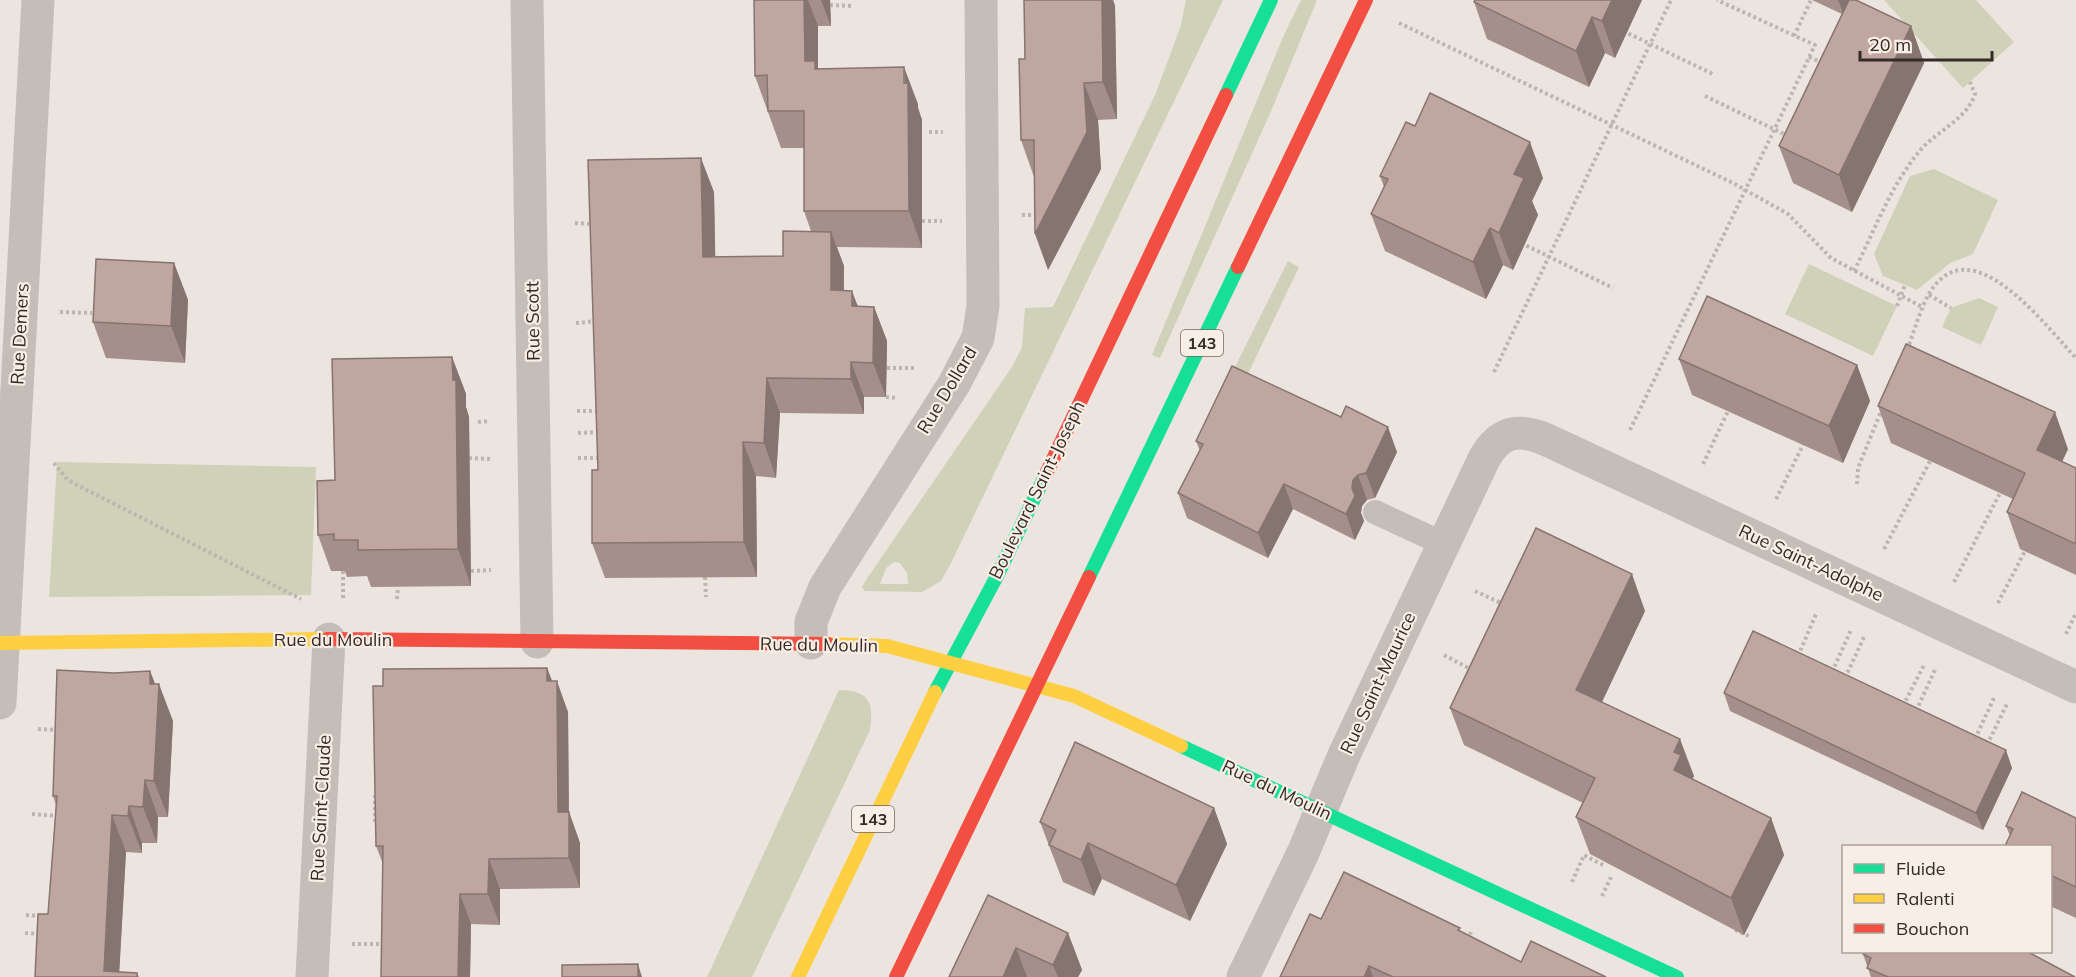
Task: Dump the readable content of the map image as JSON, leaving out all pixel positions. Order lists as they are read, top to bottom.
{
  "streets": {
    "main road": ["143", "Boulevard Saint-Joseph", "Rue du Moulin"],
    "street": [
      "Rue Scott",
      "Rue Demers",
      "Rue Dollard",
      "Rue Saint-Adolphe",
      "Rue Saint-Maurice",
      "Rue Saint-Claude"
    ]
  },
  "crossings": [
    ["Rue Scott", "Rue du Moulin"],
    ["Rue Demers", "Rue du Moulin"],
    ["143", "Rue du Moulin"],
    ["Rue Dollard", "Rue du Moulin"],
    ["Boulevard Saint-Joseph", "Rue du Moulin"],
    ["Rue Saint-Adolphe", "Rue Saint-Maurice"],
    ["Rue du Moulin", "Rue Saint-Maurice"],
    ["Rue du Moulin", "Rue Saint-Claude"]
  ],
  "legend": ["Fluide", "Ralenti", "Bouchon"],
  "scale_bar": "20 m"
}
